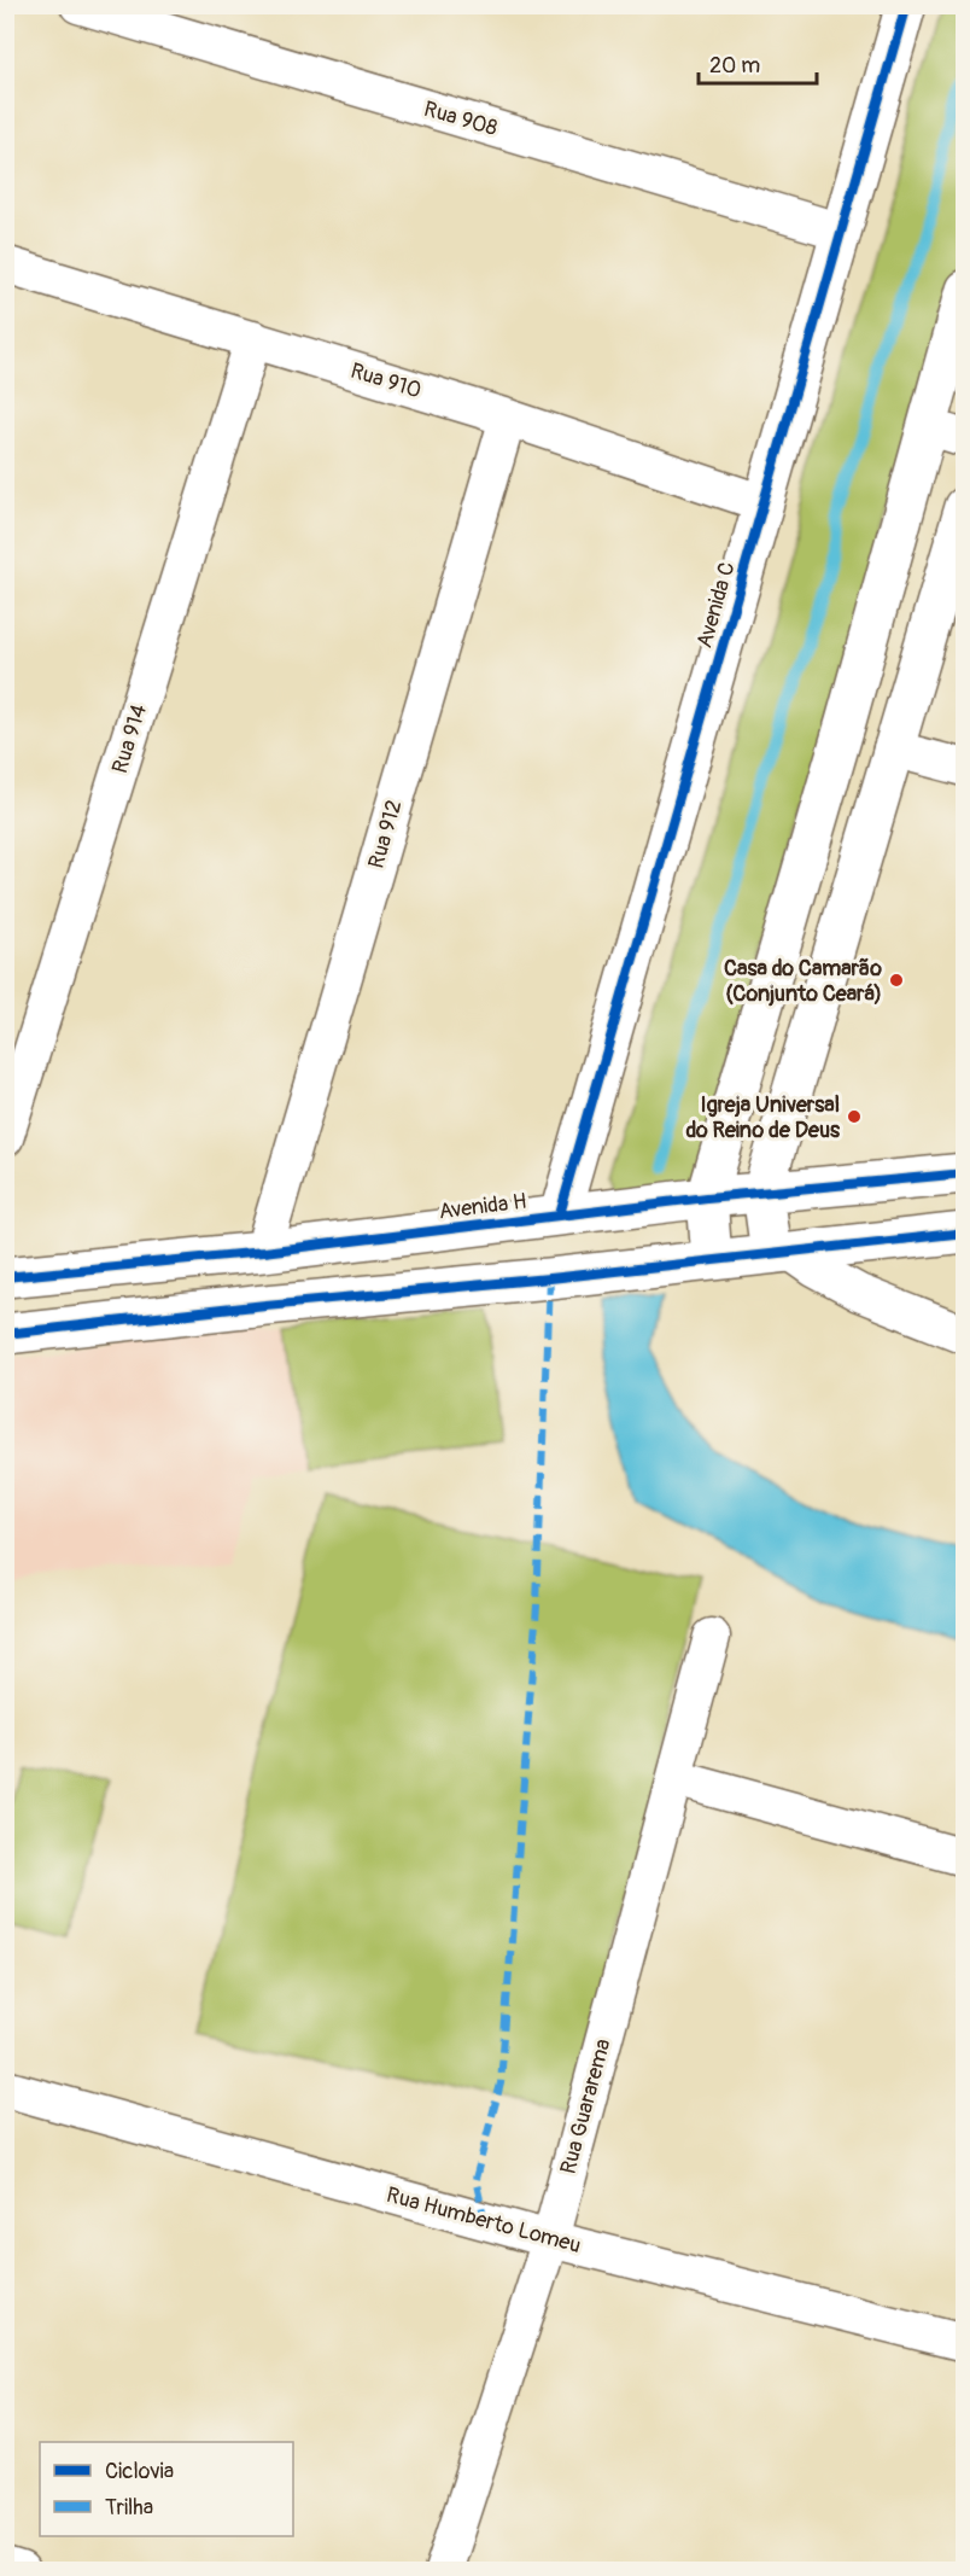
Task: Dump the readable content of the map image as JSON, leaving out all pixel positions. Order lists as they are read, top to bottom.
{
  "streets": {
    "street": [
      "Rua 908",
      "Rua 910",
      "Avenida C",
      "Rua 914",
      "Rua 912",
      "Avenida H",
      "Rua Guararema",
      "Rua Humberto Lomeu"
    ]
  },
  "crossings": [
    ["Rua 908", "Avenida C"],
    ["Rua 910", "Avenida C"],
    ["Rua 910", "Rua 914"],
    ["Rua 910", "Rua 912"],
    ["Avenida C", "Avenida H"],
    ["Rua 912", "Avenida H"],
    ["Rua Guararema", "Rua Humberto Lomeu"]
  ],
  "places": ["Casa do Camarão (Conjunto Ceará)", "Igreja Universal do Reino de Deus"],
  "legend": ["Ciclovia", "Trilha"],
  "scale_bar": "20 m"
}
